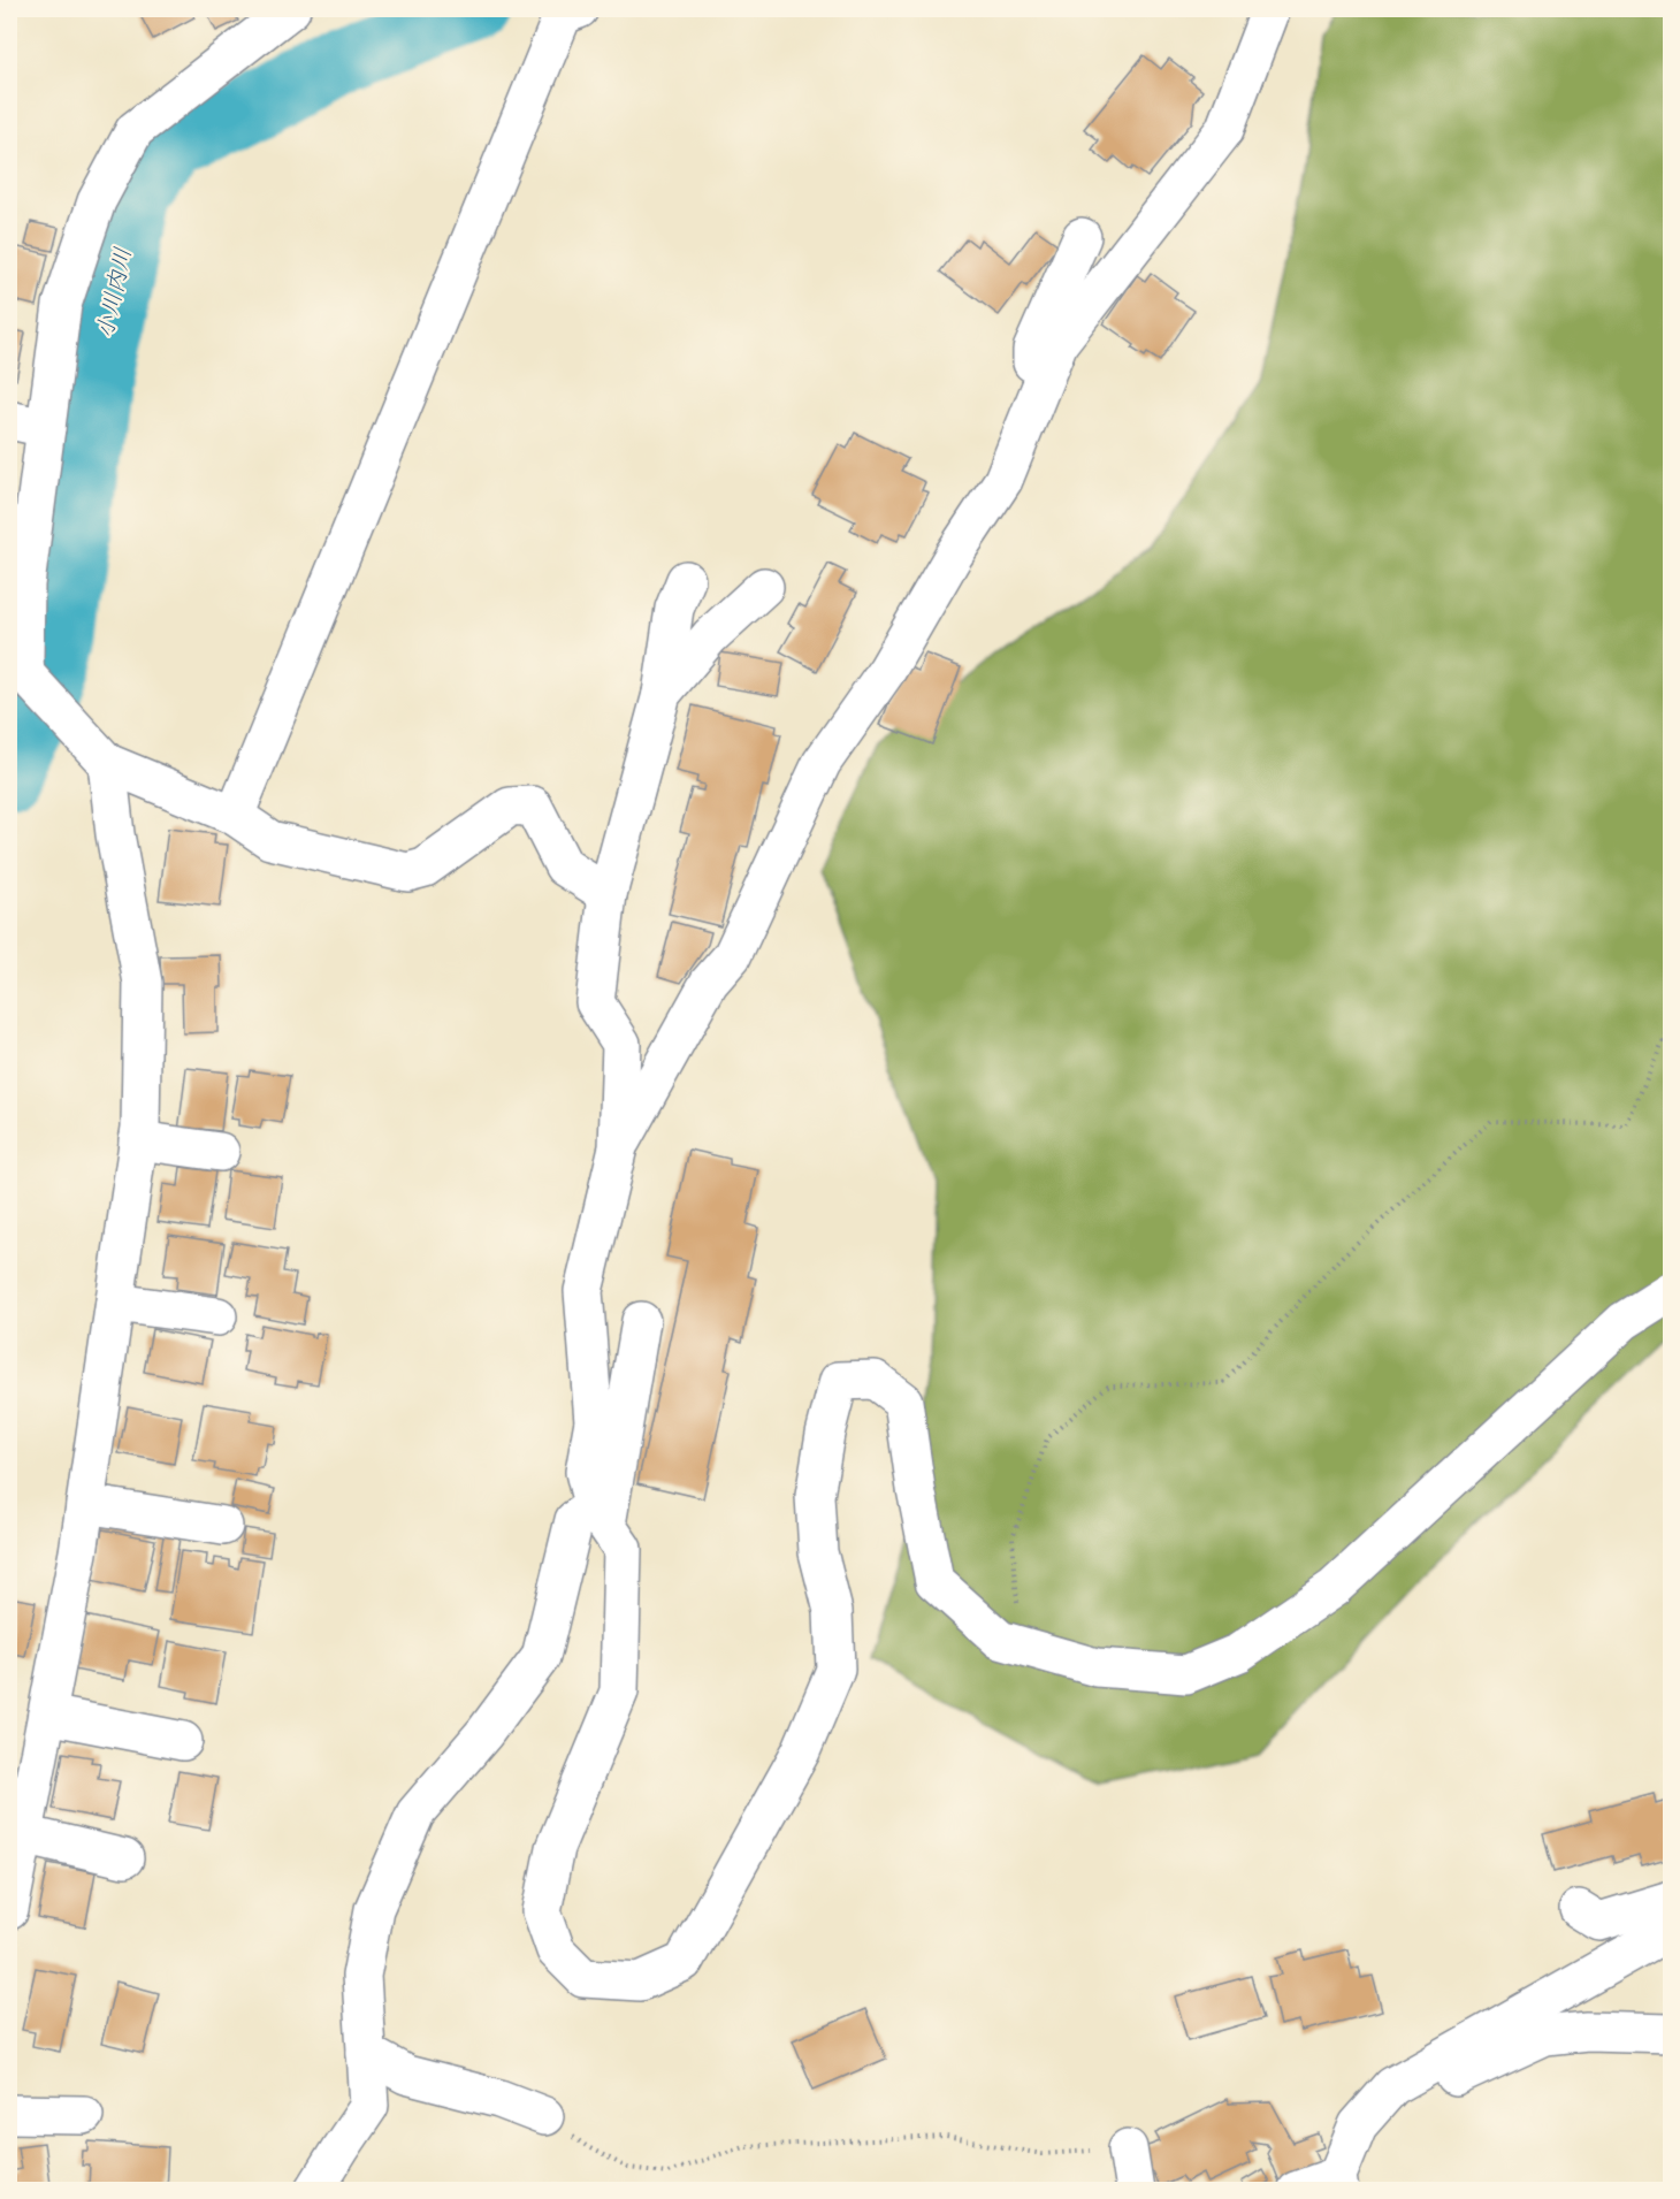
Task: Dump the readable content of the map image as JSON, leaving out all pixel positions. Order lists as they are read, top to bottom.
{
  "water": ["小川内川"]
}
